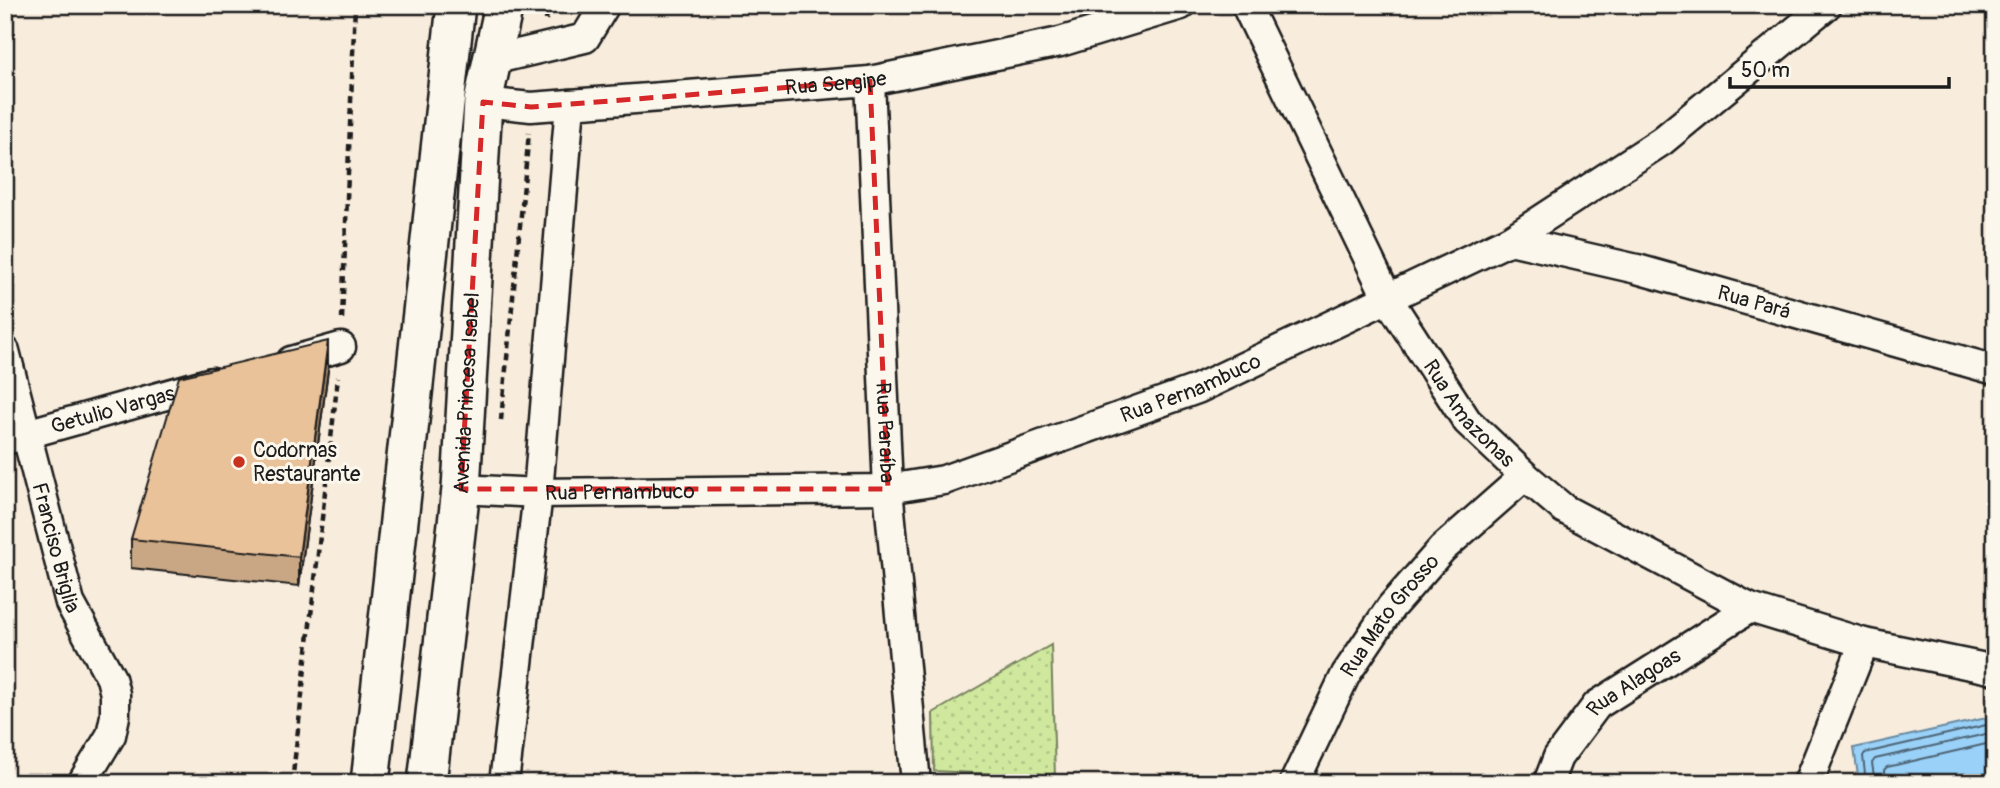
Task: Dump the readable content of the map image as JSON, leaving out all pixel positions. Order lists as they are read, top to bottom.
{
  "streets": {
    "main road": ["Avenida Princesa Isabel"],
    "street": [
      "Rua Sergipe",
      "Rua Pará",
      "Rua Pernambuco",
      "Getulio Vargas",
      "Rua Amazonas",
      "Rua Paraíba",
      "Franciso Briglia",
      "Rua Mato Grosso",
      "Rua Alagoas"
    ]
  },
  "crossings": [
    ["Rua Sergipe", "Avenida Princesa Isabel"],
    ["Rua Sergipe", "Rua Paraíba"],
    ["Rua Pará", "Rua Pernambuco"],
    ["Rua Pernambuco", "Avenida Princesa Isabel"],
    ["Rua Pernambuco", "Rua Amazonas"],
    ["Rua Pernambuco", "Rua Paraíba"],
    ["Getulio Vargas", "Franciso Briglia"],
    ["Rua Amazonas", "Rua Mato Grosso"],
    ["Rua Amazonas", "Rua Alagoas"]
  ],
  "places": ["Codornas Restaurante"],
  "scale_bar": "50 m"
}
